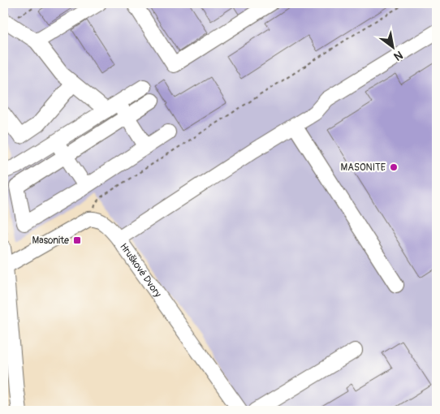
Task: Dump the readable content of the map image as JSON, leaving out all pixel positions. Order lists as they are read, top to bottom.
{
  "streets": {
    "street": ["Hruškové Dvory"]
  },
  "places": {
    "other": ["MASONITE"],
    "transit": ["Masonite"]
  },
  "north": "bottom right"
}
